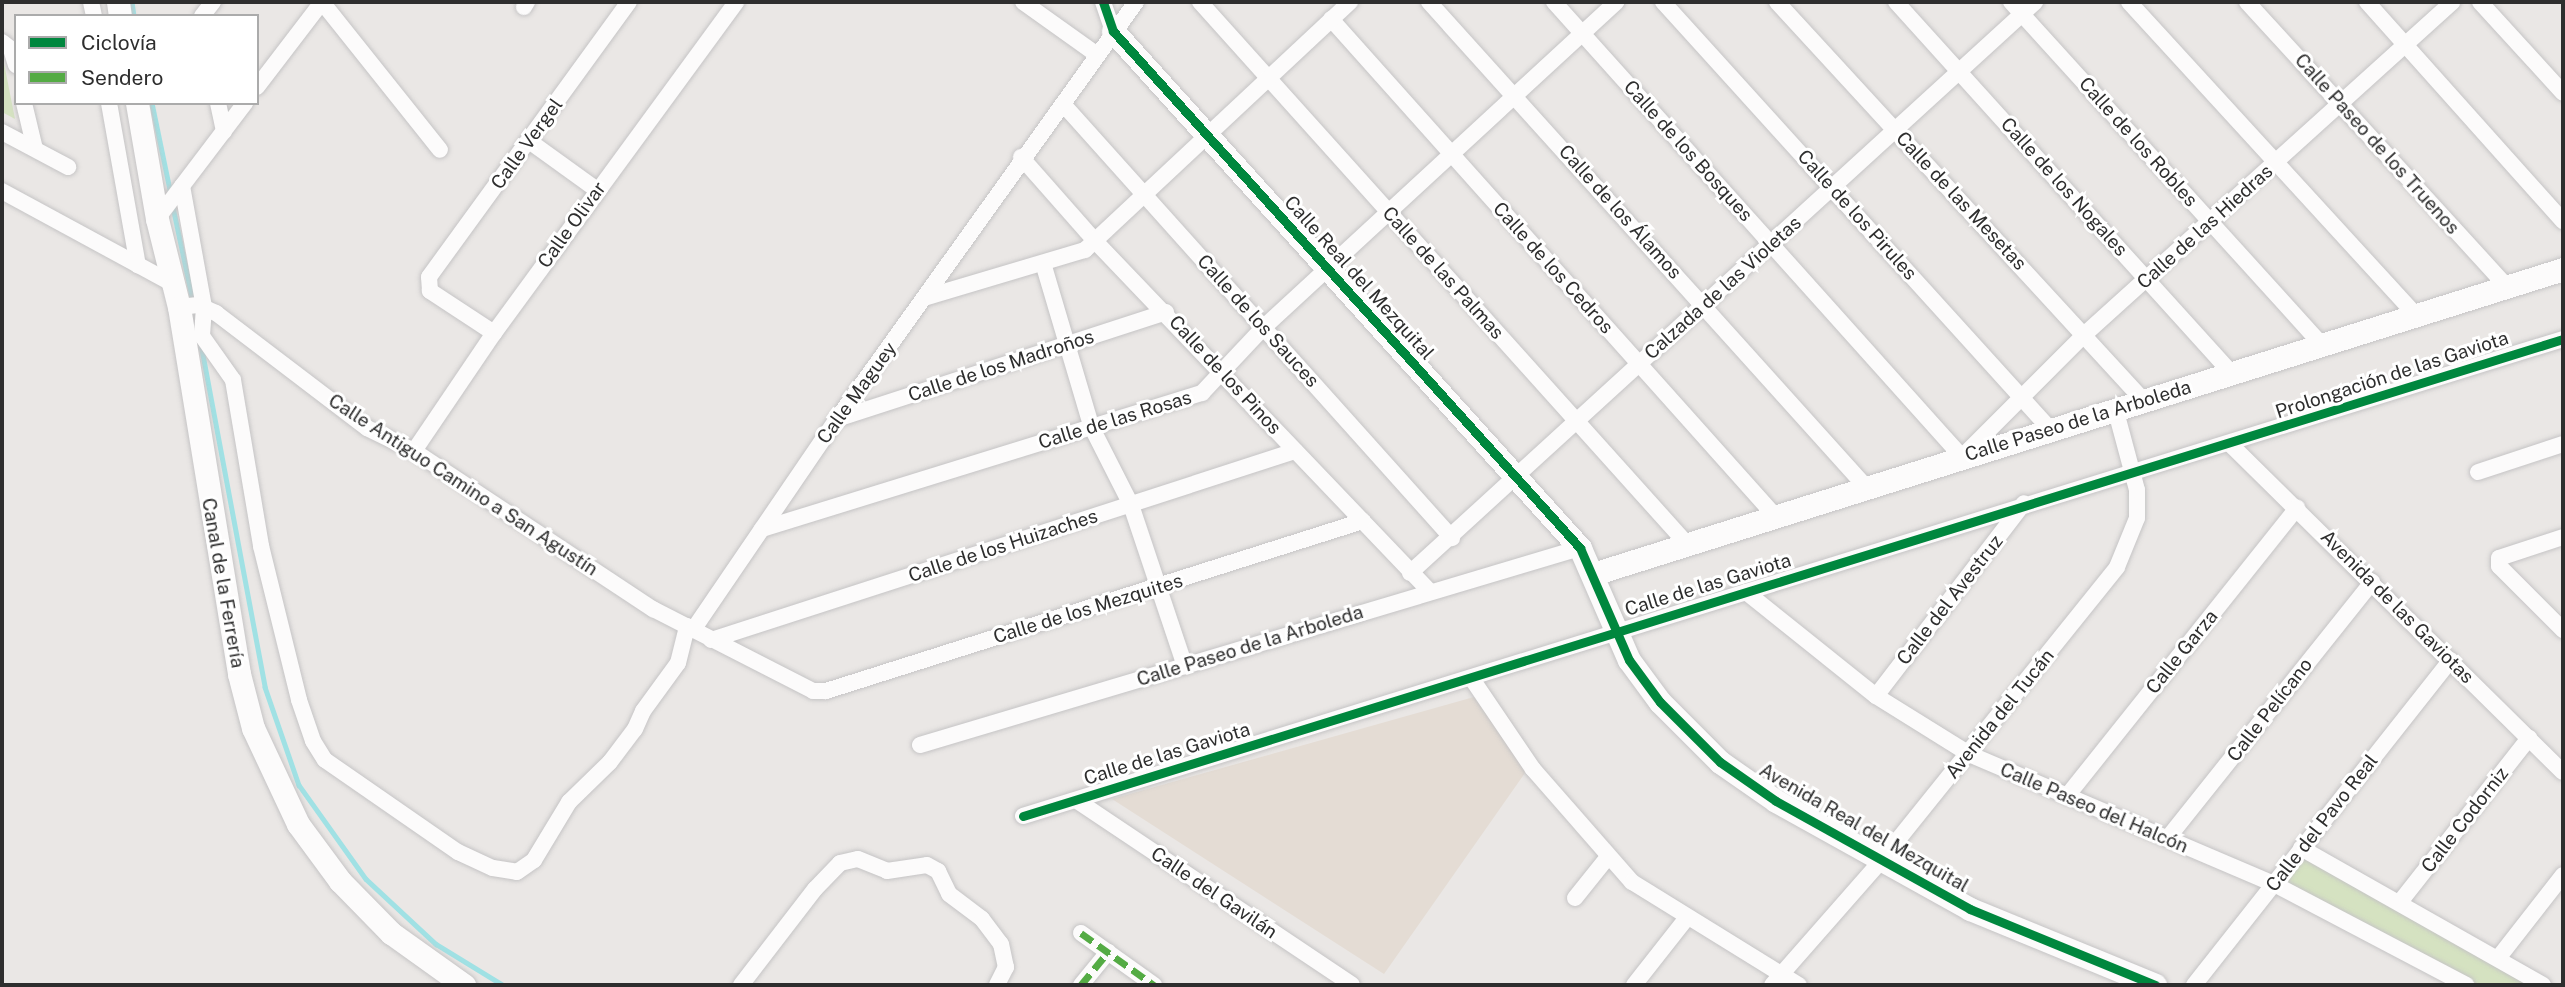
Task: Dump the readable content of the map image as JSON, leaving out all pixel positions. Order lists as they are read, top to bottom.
{
  "streets": {
    "street": [
      "Calle de los Robles",
      "Calle Vergel",
      "Calle Paseo de los Truenos",
      "Calle de los Bosques",
      "Calle de los Nogales",
      "Calle de las Mesetas",
      "Calle de los Álamos",
      "Calle de los Pirules",
      "Calle Olivar",
      "Calle de las Hiedras",
      "Calle de los Cedros",
      "Calle de las Palmas",
      "Calle Real del Mezquital",
      "Calzada de las Violetas",
      "Calle de los Sauces",
      "Calle de los Madroños",
      "Calle de los Pinos",
      "Prolongación de las Gaviota",
      "Calle Maguey",
      "Calle de las Rosas",
      "Calle Paseo de la Arboleda",
      "Calle Antiguo Camino a San Agustín",
      "Calle de los Huizaches",
      "Canal de la Ferrería",
      "Calle de las Gaviota",
      "Calle del Avestruz",
      "Avenida de las Gaviotas",
      "Calle de los Mezquites",
      "Calle Garza",
      "Calle Pelícano",
      "Avenida del Tucán",
      "Calle Paseo del Halcón",
      "Calle Codorniz",
      "Calle del Pavo Real",
      "Avenida Real del Mezquital",
      "Calle del Gavilán"
    ]
  },
  "crossings": [
    ["Calle de los Robles", "Calle de las Hiedras"],
    ["Calle de los Robles", "Calzada de las Violetas"],
    ["Calle de los Robles", "Calle Paseo de la Arboleda"],
    ["Calle Vergel", "Calle Olivar"],
    ["Calle Paseo de los Truenos", "Calle de las Hiedras"],
    ["Calle Paseo de los Truenos", "Calle Paseo de la Arboleda"],
    ["Calle de los Bosques", "Calle de las Hiedras"],
    ["Calle de los Bosques", "Calzada de las Violetas"],
    ["Calle de los Bosques", "Calle de las Rosas"],
    ["Calle de los Bosques", "Calle Paseo de la Arboleda"],
    ["Calle de los Nogales", "Calle de las Hiedras"],
    ["Calle de los Nogales", "Calzada de las Violetas"],
    ["Calle de los Nogales", "Calle Paseo de la Arboleda"],
    ["Calle de las Mesetas", "Calle de las Hiedras"],
    ["Calle de las Mesetas", "Calzada de las Violetas"],
    ["Calle de las Mesetas", "Calle Paseo de la Arboleda"],
    ["Calle de los Álamos", "Calzada de las Violetas"],
    ["Calle de los Álamos", "Calle de las Rosas"],
    ["Calle de los Álamos", "Calle Paseo de la Arboleda"],
    ["Calle de los Pirules", "Calle de las Hiedras"],
    ["Calle de los Pirules", "Calzada de las Violetas"],
    ["Calle de los Pirules", "Calle Paseo de la Arboleda"],
    ["Calle Olivar", "Calle Antiguo Camino a San Agustín"],
    ["Calle de las Hiedras", "Calle Paseo de la Arboleda"],
    ["Calle de los Cedros", "Calzada de las Violetas"],
    ["Calle de los Cedros", "Calle de las Rosas"],
    ["Calle de los Cedros", "Calle Paseo de la Arboleda"],
    ["Calle de las Palmas", "Calzada de las Violetas"],
    ["Calle de las Palmas", "Calle de las Rosas"],
    ["Calle de las Palmas", "Calle Paseo de la Arboleda"],
    ["Calle Real del Mezquital", "Calzada de las Violetas"],
    ["Calle Real del Mezquital", "Calle Maguey"],
    ["Calle Real del Mezquital", "Calle de las Rosas"],
    ["Calle Real del Mezquital", "Calle Paseo de la Arboleda"],
    ["Calle Real del Mezquital", "Avenida Real del Mezquital"],
    ["Calzada de las Violetas", "Calle de los Sauces"],
    ["Calzada de las Violetas", "Calle de los Pinos"],
    ["Calle de los Sauces", "Calle Maguey"],
    ["Calle de los Sauces", "Calle de las Rosas"],
    ["Calle de los Madroños", "Calle de los Pinos"],
    ["Calle de los Madroños", "Calle Maguey"],
    ["Calle de los Pinos", "Calle Maguey"],
    ["Calle de los Pinos", "Calle de las Rosas"],
    ["Calle de los Pinos", "Calle Paseo de la Arboleda"],
    ["Calle de los Pinos", "Calle de los Huizaches"],
    ["Calle de los Pinos", "Calle de los Mezquites"],
    ["Prolongación de las Gaviota", "Calle de las Gaviota"],
    ["Prolongación de las Gaviota", "Avenida de las Gaviotas"],
    ["Calle Maguey", "Calle de las Rosas"],
    ["Calle Maguey", "Calle Antiguo Camino a San Agustín"],
    ["Calle Maguey", "Canal de la Ferrería"],
    ["Calle Paseo de la Arboleda", "Avenida del Tucán"],
    ["Calle Paseo de la Arboleda", "Avenida Real del Mezquital"],
    ["Calle Antiguo Camino a San Agustín", "Calle de los Huizaches"],
    ["Calle Antiguo Camino a San Agustín", "Canal de la Ferrería"],
    ["Calle Antiguo Camino a San Agustín", "Calle de los Mezquites"],
    ["Calle de las Gaviota", "Calle del Avestruz"],
    ["Calle de las Gaviota", "Avenida de las Gaviotas"],
    ["Calle de las Gaviota", "Avenida del Tucán"],
    ["Calle de las Gaviota", "Calle Paseo del Halcón"],
    ["Calle de las Gaviota", "Avenida Real del Mezquital"],
    ["Calle de las Gaviota", "Calle del Gavilán"],
    ["Calle del Avestruz", "Calle Paseo del Halcón"],
    ["Avenida de las Gaviotas", "Calle Garza"],
    ["Avenida de las Gaviotas", "Calle Pelícano"],
    ["Avenida de las Gaviotas", "Calle Codorniz"],
    ["Avenida de las Gaviotas", "Calle del Pavo Real"],
    ["Calle Garza", "Calle Paseo del Halcón"],
    ["Calle Pelícano", "Calle Paseo del Halcón"],
    ["Avenida del Tucán", "Calle Paseo del Halcón"],
    ["Avenida del Tucán", "Avenida Real del Mezquital"],
    ["Calle Paseo del Halcón", "Calle del Pavo Real"]
  ],
  "legend": ["Ciclovía", "Sendero"]
}
